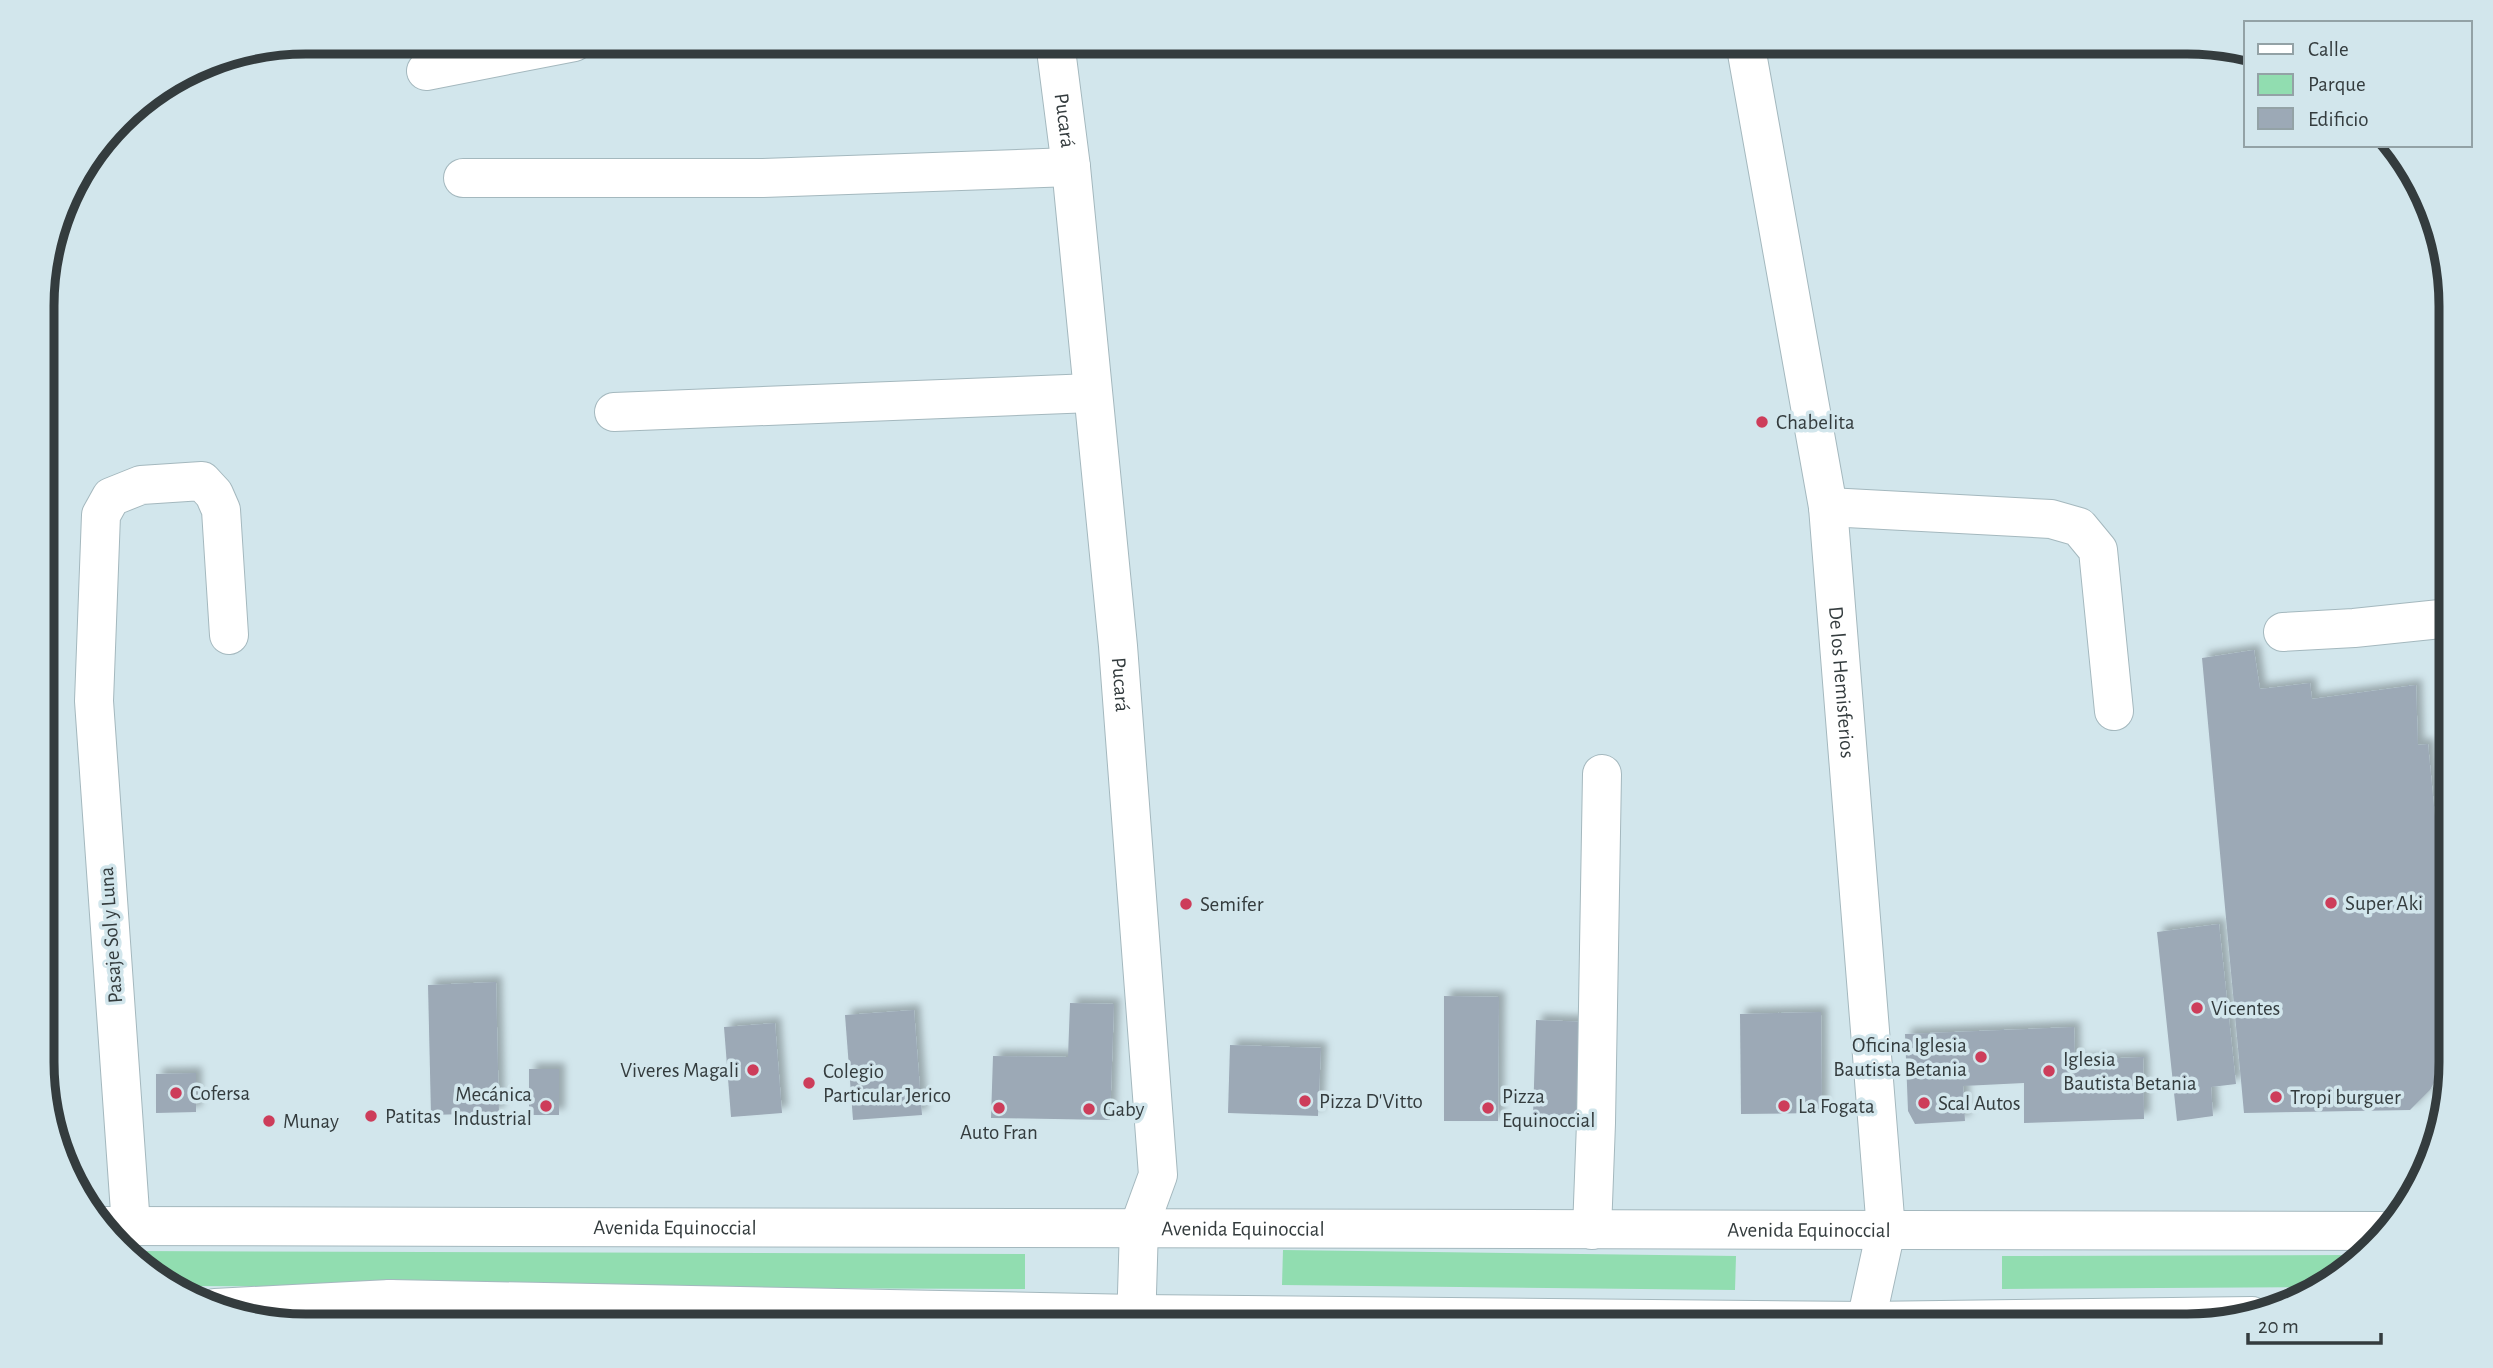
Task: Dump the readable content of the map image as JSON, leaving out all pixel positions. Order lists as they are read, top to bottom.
{
  "streets": {
    "street": [
      "Pucará",
      "De los Hemisferios",
      "Pasaje Sol y Luna",
      "Avenida Equinoccial"
    ]
  },
  "crossings": [
    ["Pucará", "Avenida Equinoccial"],
    ["De los Hemisferios", "Avenida Equinoccial"],
    ["Pasaje Sol y Luna", "Avenida Equinoccial"]
  ],
  "places": [
    "Chabelita",
    "Super Aki",
    "Semifer",
    "Vicentes",
    "Oficina Iglesia Bautista Betania",
    "Viveres Magali",
    "Iglesia Bautista Betania",
    "Colegio Particular Jerico",
    "Cofersa",
    "Tropi burguer",
    "Pizza D'Vitto",
    "Scal Autos",
    "Mecánica Industrial",
    "La Fogata",
    "Auto Fran",
    "Pizza Equinoccial",
    "Gaby",
    "Patitas",
    "Munay"
  ],
  "legend": ["Calle", "Parque", "Edificio"],
  "scale_bar": "20 m"
}
